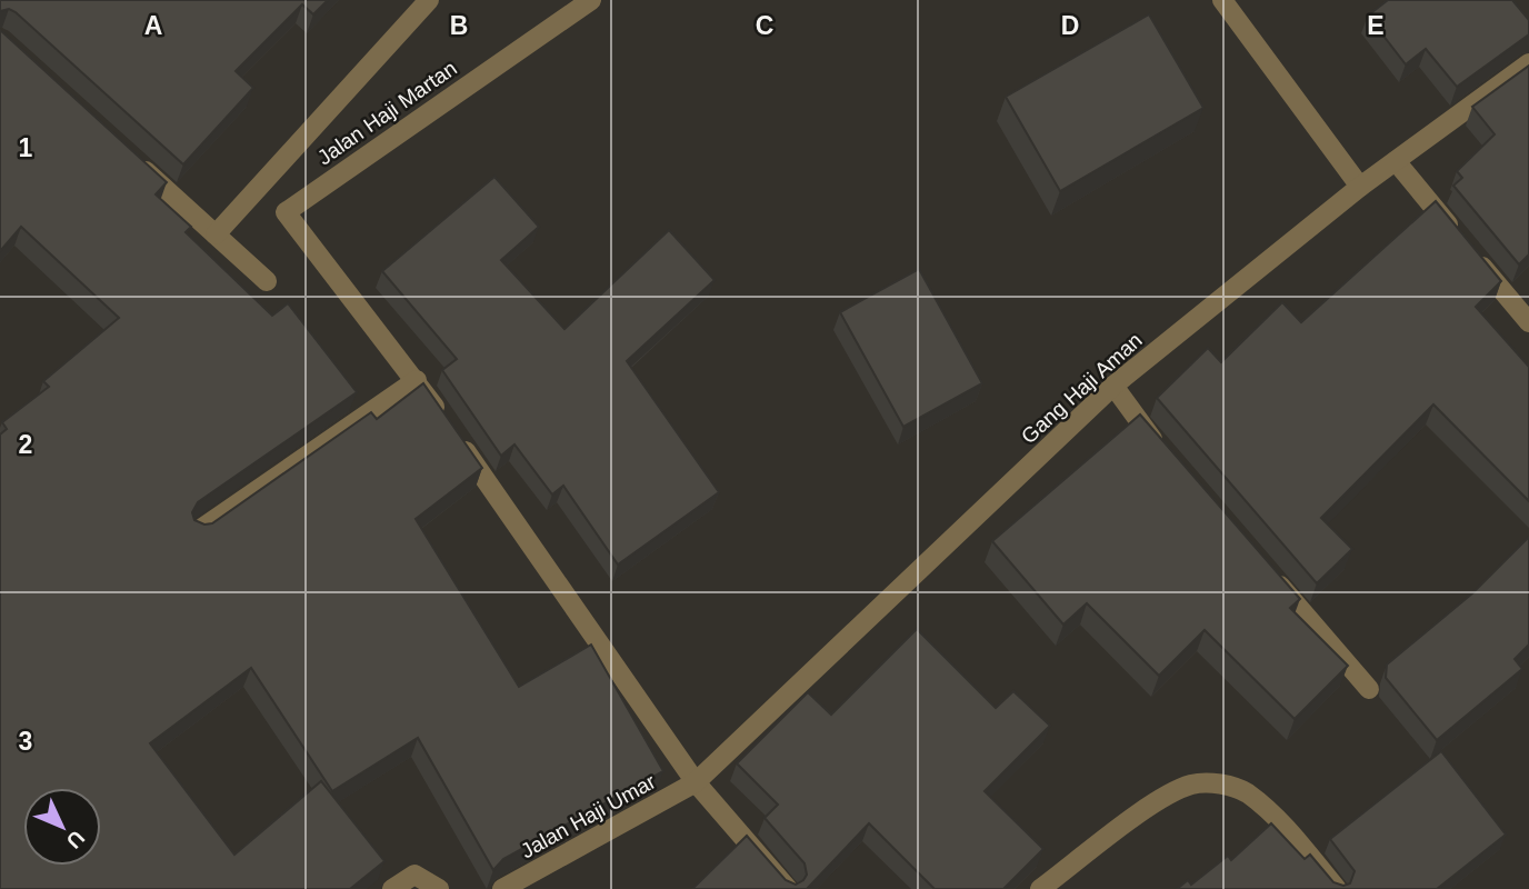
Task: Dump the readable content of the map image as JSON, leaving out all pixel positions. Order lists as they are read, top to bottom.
{
  "streets": {
    "street": ["Jalan Haji Martan", "Gang Haji Aman", "Jalan Haji Umar"]
  },
  "crossings": [
    ["Gang Haji Aman", "Jalan Haji Umar"]
  ],
  "north": "bottom right",
  "grid": {
    "columns": [
      "A",
      "B",
      "C",
      "D",
      "E"
    ],
    "rows": ["1", "2", "3"]
  }
}
